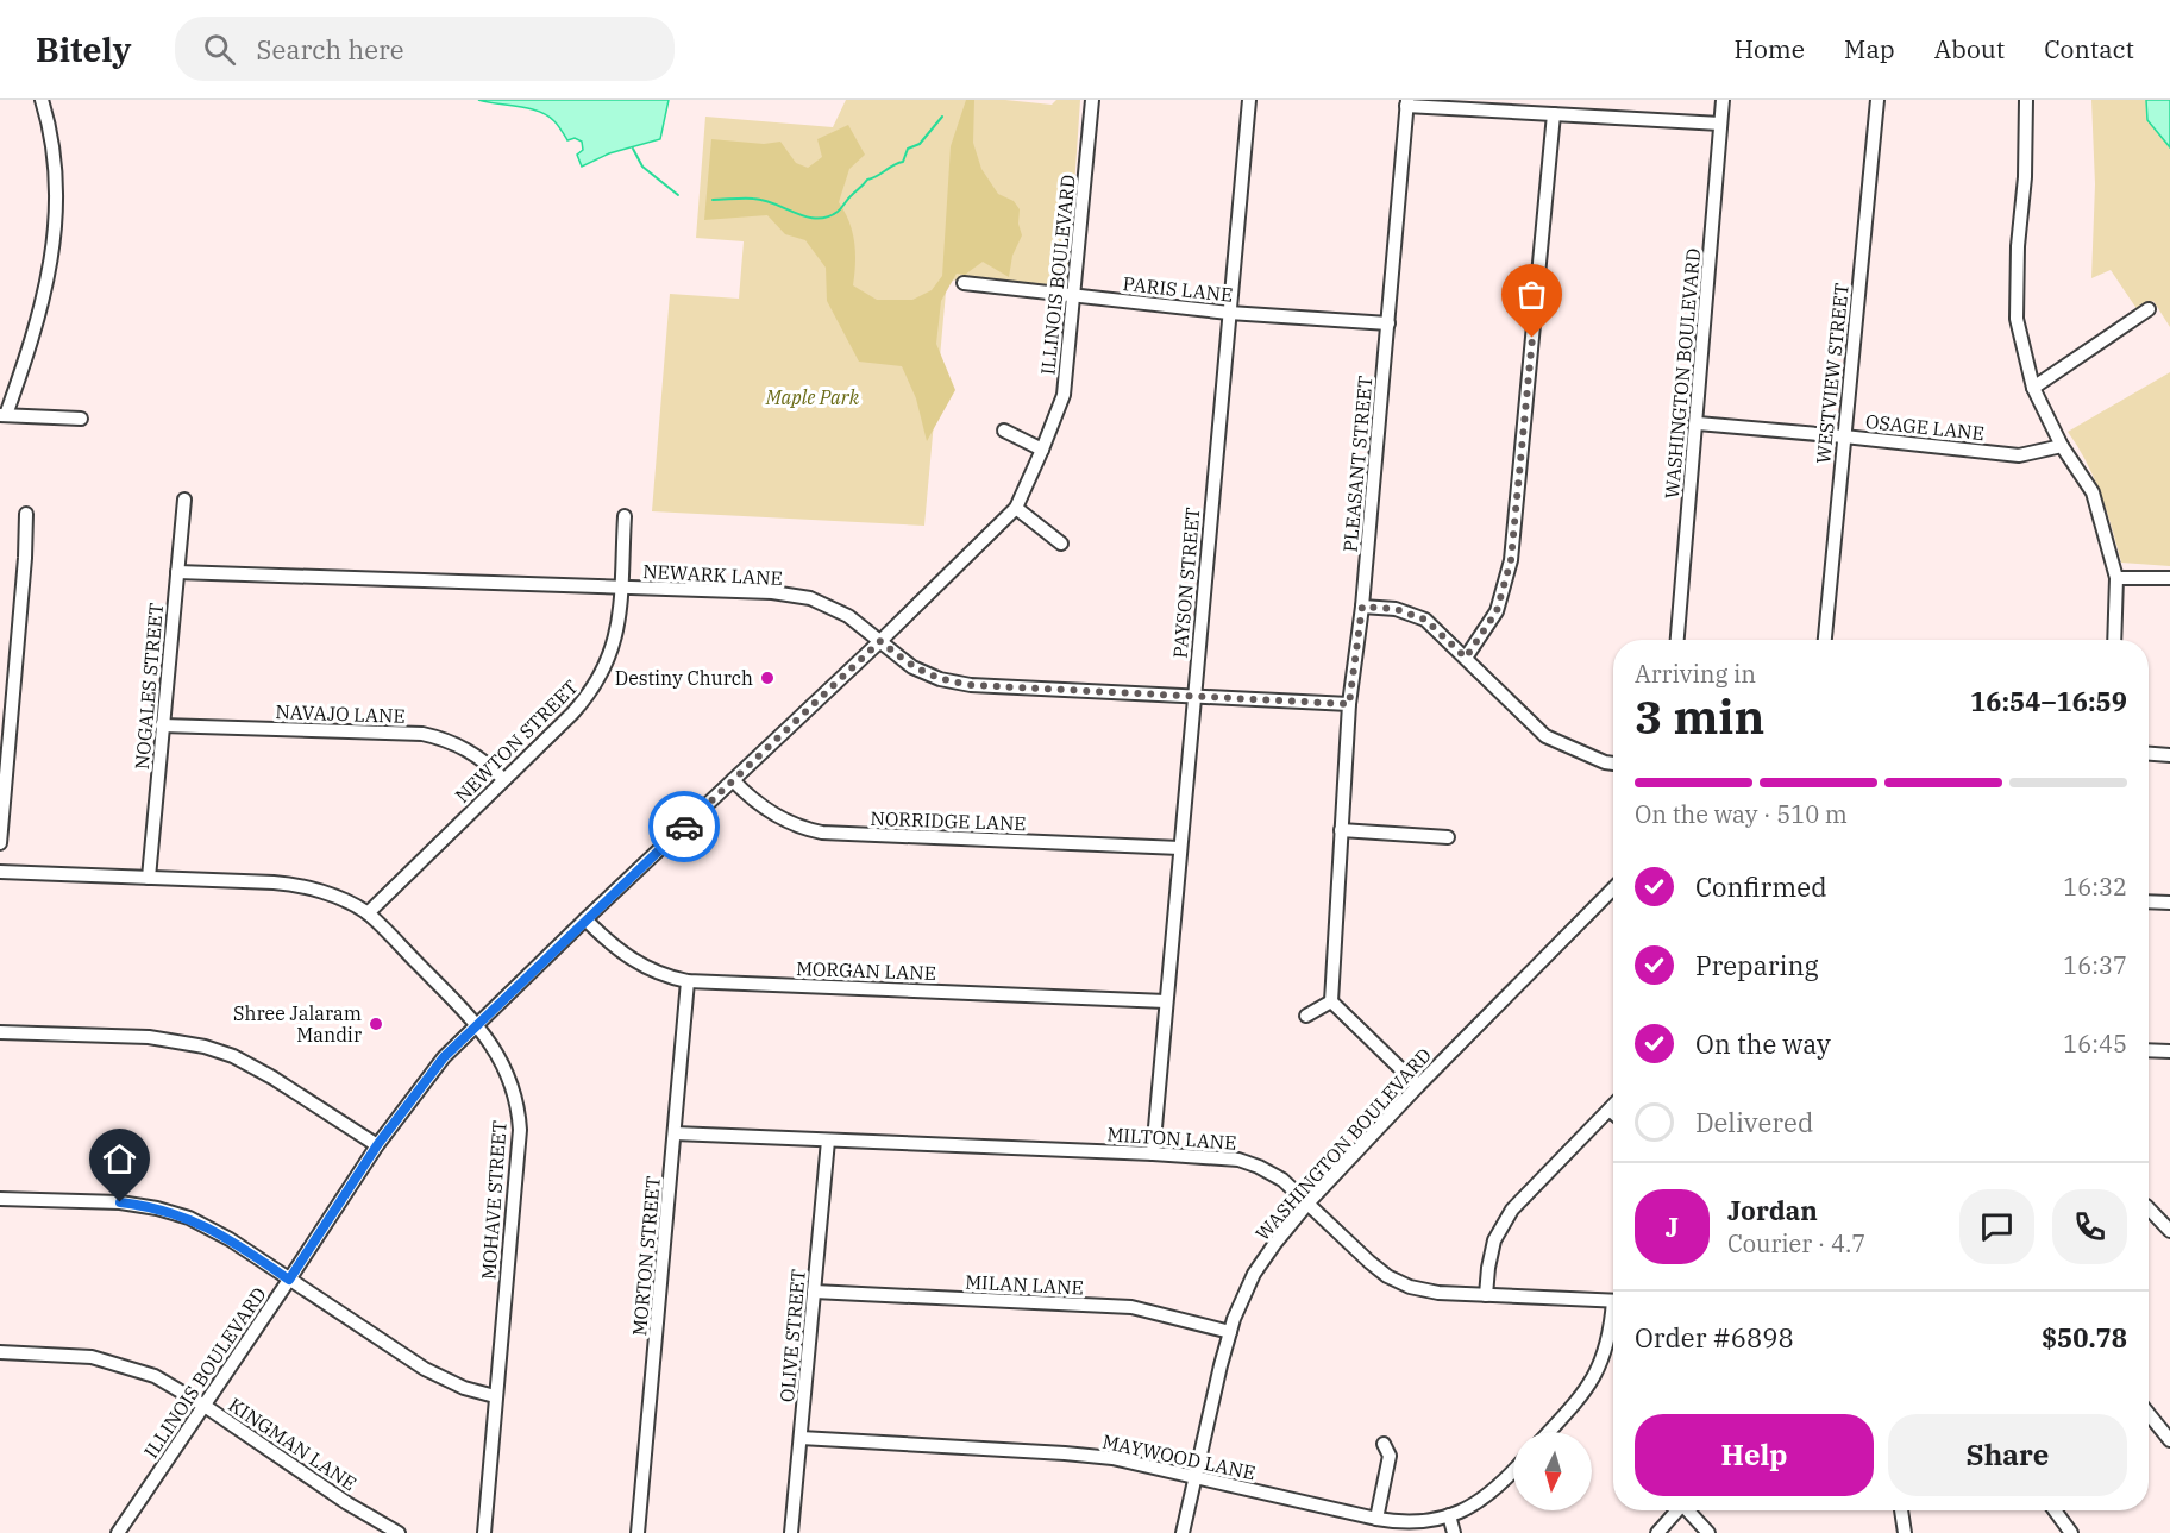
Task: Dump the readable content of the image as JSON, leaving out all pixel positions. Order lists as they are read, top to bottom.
{
  "streets": {
    "street": [
      "ILLINOIS BOULEVARD",
      "PARIS LANE",
      "WASHINGTON BOULEVARD",
      "WESTVIEW STREET",
      "OSAGE LANE",
      "PLEASANT STREET",
      "NEWARK LANE",
      "PAYSON STREET",
      "NOGALES STREET",
      "NAVAJO LANE",
      "NEWTON STREET",
      "NORRIDGE LANE",
      "MORGAN LANE",
      "MILTON LANE",
      "MOHAVE STREET",
      "MORTON STREET",
      "MILAN LANE",
      "OLIVE STREET",
      "KINGMAN LANE",
      "MAYWOOD LANE"
    ]
  },
  "crossings": [
    ["ILLINOIS BOULEVARD", "PARIS LANE"],
    ["ILLINOIS BOULEVARD", "NEWARK LANE"],
    ["ILLINOIS BOULEVARD", "NORRIDGE LANE"],
    ["ILLINOIS BOULEVARD", "MORGAN LANE"],
    ["ILLINOIS BOULEVARD", "MOHAVE STREET"],
    ["ILLINOIS BOULEVARD", "KINGMAN LANE"],
    ["PARIS LANE", "PLEASANT STREET"],
    ["PARIS LANE", "PAYSON STREET"],
    ["WASHINGTON BOULEVARD", "OSAGE LANE"],
    ["WASHINGTON BOULEVARD", "MILTON LANE"],
    ["WASHINGTON BOULEVARD", "MILAN LANE"],
    ["WASHINGTON BOULEVARD", "MAYWOOD LANE"],
    ["WESTVIEW STREET", "OSAGE LANE"],
    ["PLEASANT STREET", "NEWARK LANE"],
    ["NEWARK LANE", "PAYSON STREET"],
    ["NEWARK LANE", "NOGALES STREET"],
    ["NEWARK LANE", "NEWTON STREET"],
    ["PAYSON STREET", "NORRIDGE LANE"],
    ["PAYSON STREET", "MORGAN LANE"],
    ["PAYSON STREET", "MILTON LANE"],
    ["NOGALES STREET", "NAVAJO LANE"],
    ["NOGALES STREET", "MOHAVE STREET"],
    ["NAVAJO LANE", "NEWTON STREET"],
    ["NEWTON STREET", "MOHAVE STREET"],
    ["MORGAN LANE", "MORTON STREET"],
    ["MILTON LANE", "MORTON STREET"],
    ["MILTON LANE", "OLIVE STREET"],
    ["MILAN LANE", "OLIVE STREET"],
    ["OLIVE STREET", "MAYWOOD LANE"]
  ],
  "parks": ["Maple Park"],
  "places": ["Destiny Church", "Shree Jalaram Mandir"],
  "north": "bottom",
  "page": {
    "header": "Bitely",
    "search": "Search here",
    "nav": [
      "Home",
      "Map",
      "About",
      "Contact"
    ],
    "heading": ["3 min", "Arriving in", "16:54–16:59"],
    "panel": [
      "Jordan",
      "Courier · 4.7",
      "Order #6898",
      "$50.78"
    ],
    "bar": "On the way · 510 m",
    "list": [
      ["Confirmed", "16:32"],
      ["Preparing", "16:37"],
      ["On the way", "16:45"],
      "Delivered"
    ],
    "round": "J",
    "buttons": ["Help", "Share"]
  }
}
